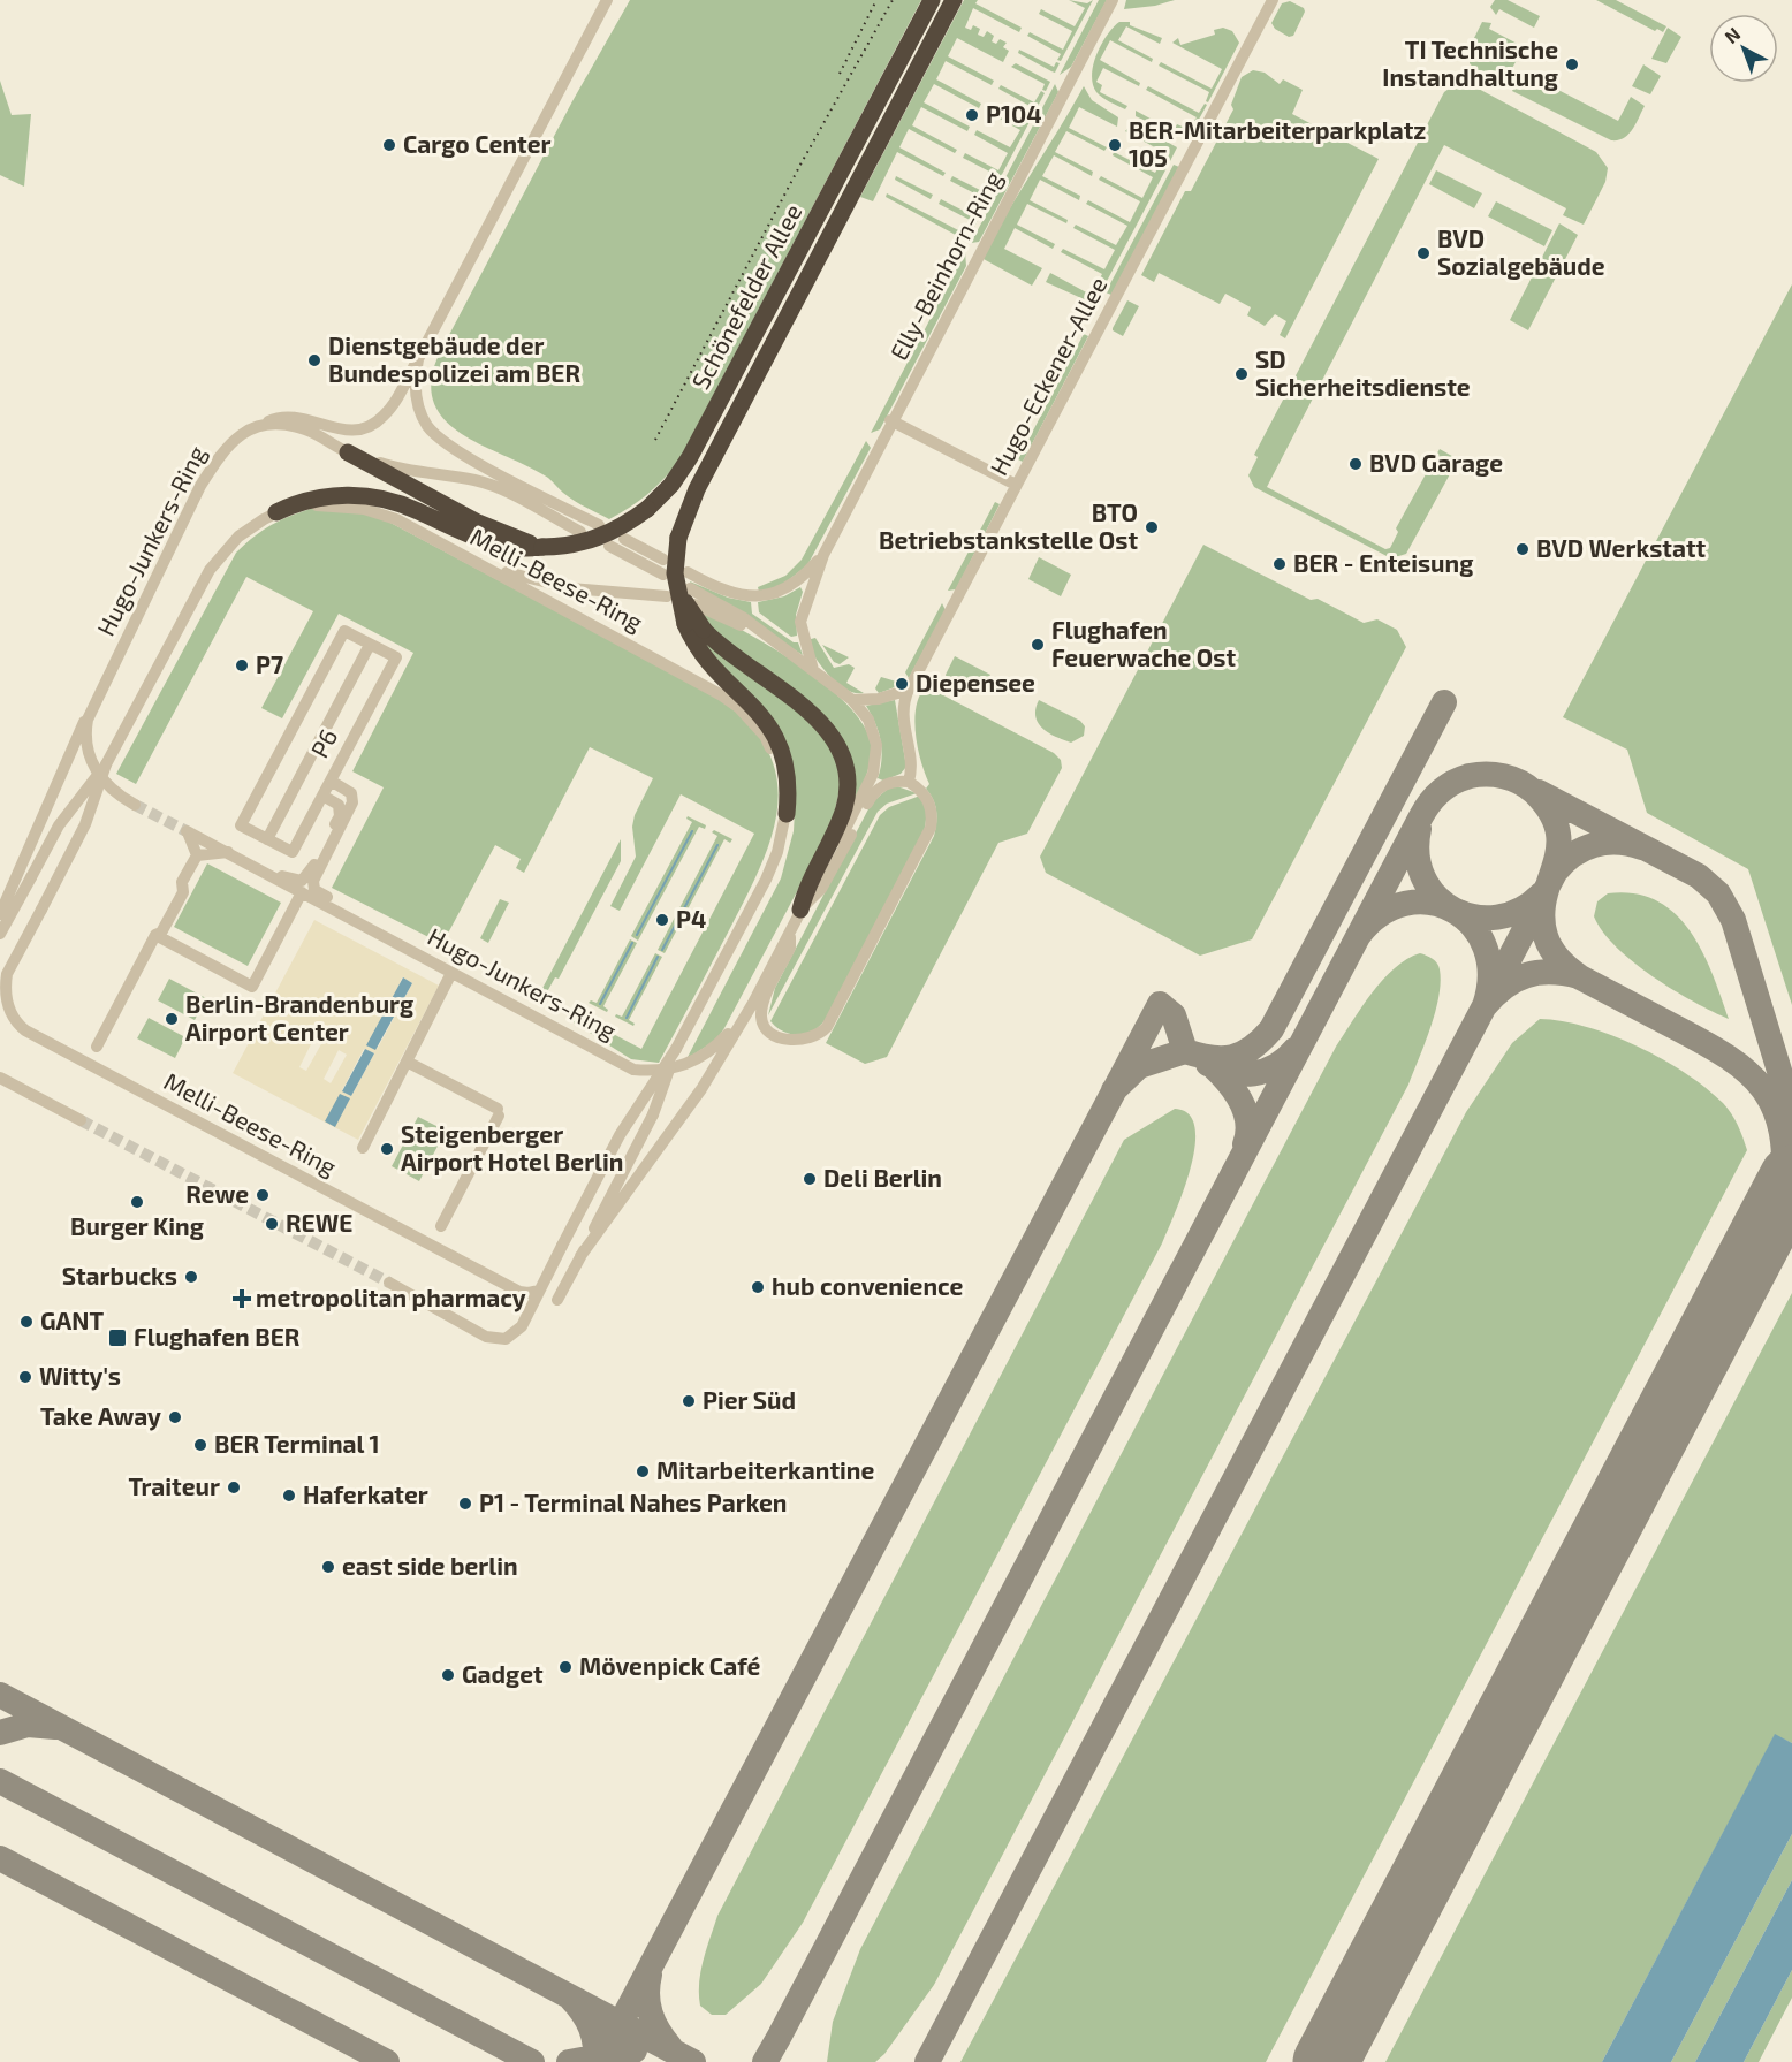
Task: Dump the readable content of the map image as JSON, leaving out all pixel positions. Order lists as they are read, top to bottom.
{
  "streets": {
    "highway": ["Schönefelder Allee"],
    "street": [
      "Elly-Beinhorn-Ring",
      "Hugo-Eckener-Allee",
      "Hugo-Junkers-Ring",
      "Melli-Beese-Ring",
      "P6"
    ]
  },
  "crossings": [
    ["Elly-Beinhorn-Ring", "Schönefelder Allee"],
    ["Elly-Beinhorn-Ring", "Hugo-Junkers-Ring"],
    ["Schönefelder Allee", "Hugo-Junkers-Ring"],
    ["Schönefelder Allee", "Melli-Beese-Ring"],
    ["Hugo-Eckener-Allee", "Hugo-Junkers-Ring"],
    ["Hugo-Junkers-Ring", "Melli-Beese-Ring"]
  ],
  "places": {
    "other": [
      "TI Technische Instandhaltung",
      "P104",
      "Cargo Center",
      "BER-Mitarbeiterparkplatz 105",
      "BVD Sozialgebäude",
      "Dienstgebäude der Bundespolizei am BER",
      "SD Sicherheitsdienste",
      "BVD Garage",
      "BTO Betriebstankstelle Ost",
      "BVD Werkstatt",
      "BER - Enteisung",
      "Flughafen Feuerwache Ost",
      "P7",
      "Diepensee",
      "P4",
      "Berlin-Brandenburg Airport Center",
      "Steigenberger Airport Hotel Berlin",
      "Deli Berlin",
      "Rewe",
      "Burger King",
      "REWE",
      "Starbucks",
      "hub convenience",
      "GANT",
      "Witty's",
      "Pier Süd",
      "Take Away",
      "BER Terminal 1",
      "Mitarbeiterkantine",
      "Traiteur",
      "Haferkater",
      "P1 - Terminal Nahes Parken",
      "east side berlin",
      "Mövenpick Café",
      "Gadget"
    ],
    "health": ["metropolitan pharmacy"],
    "transit": ["Flughafen BER"]
  },
  "north": "top left"
}
